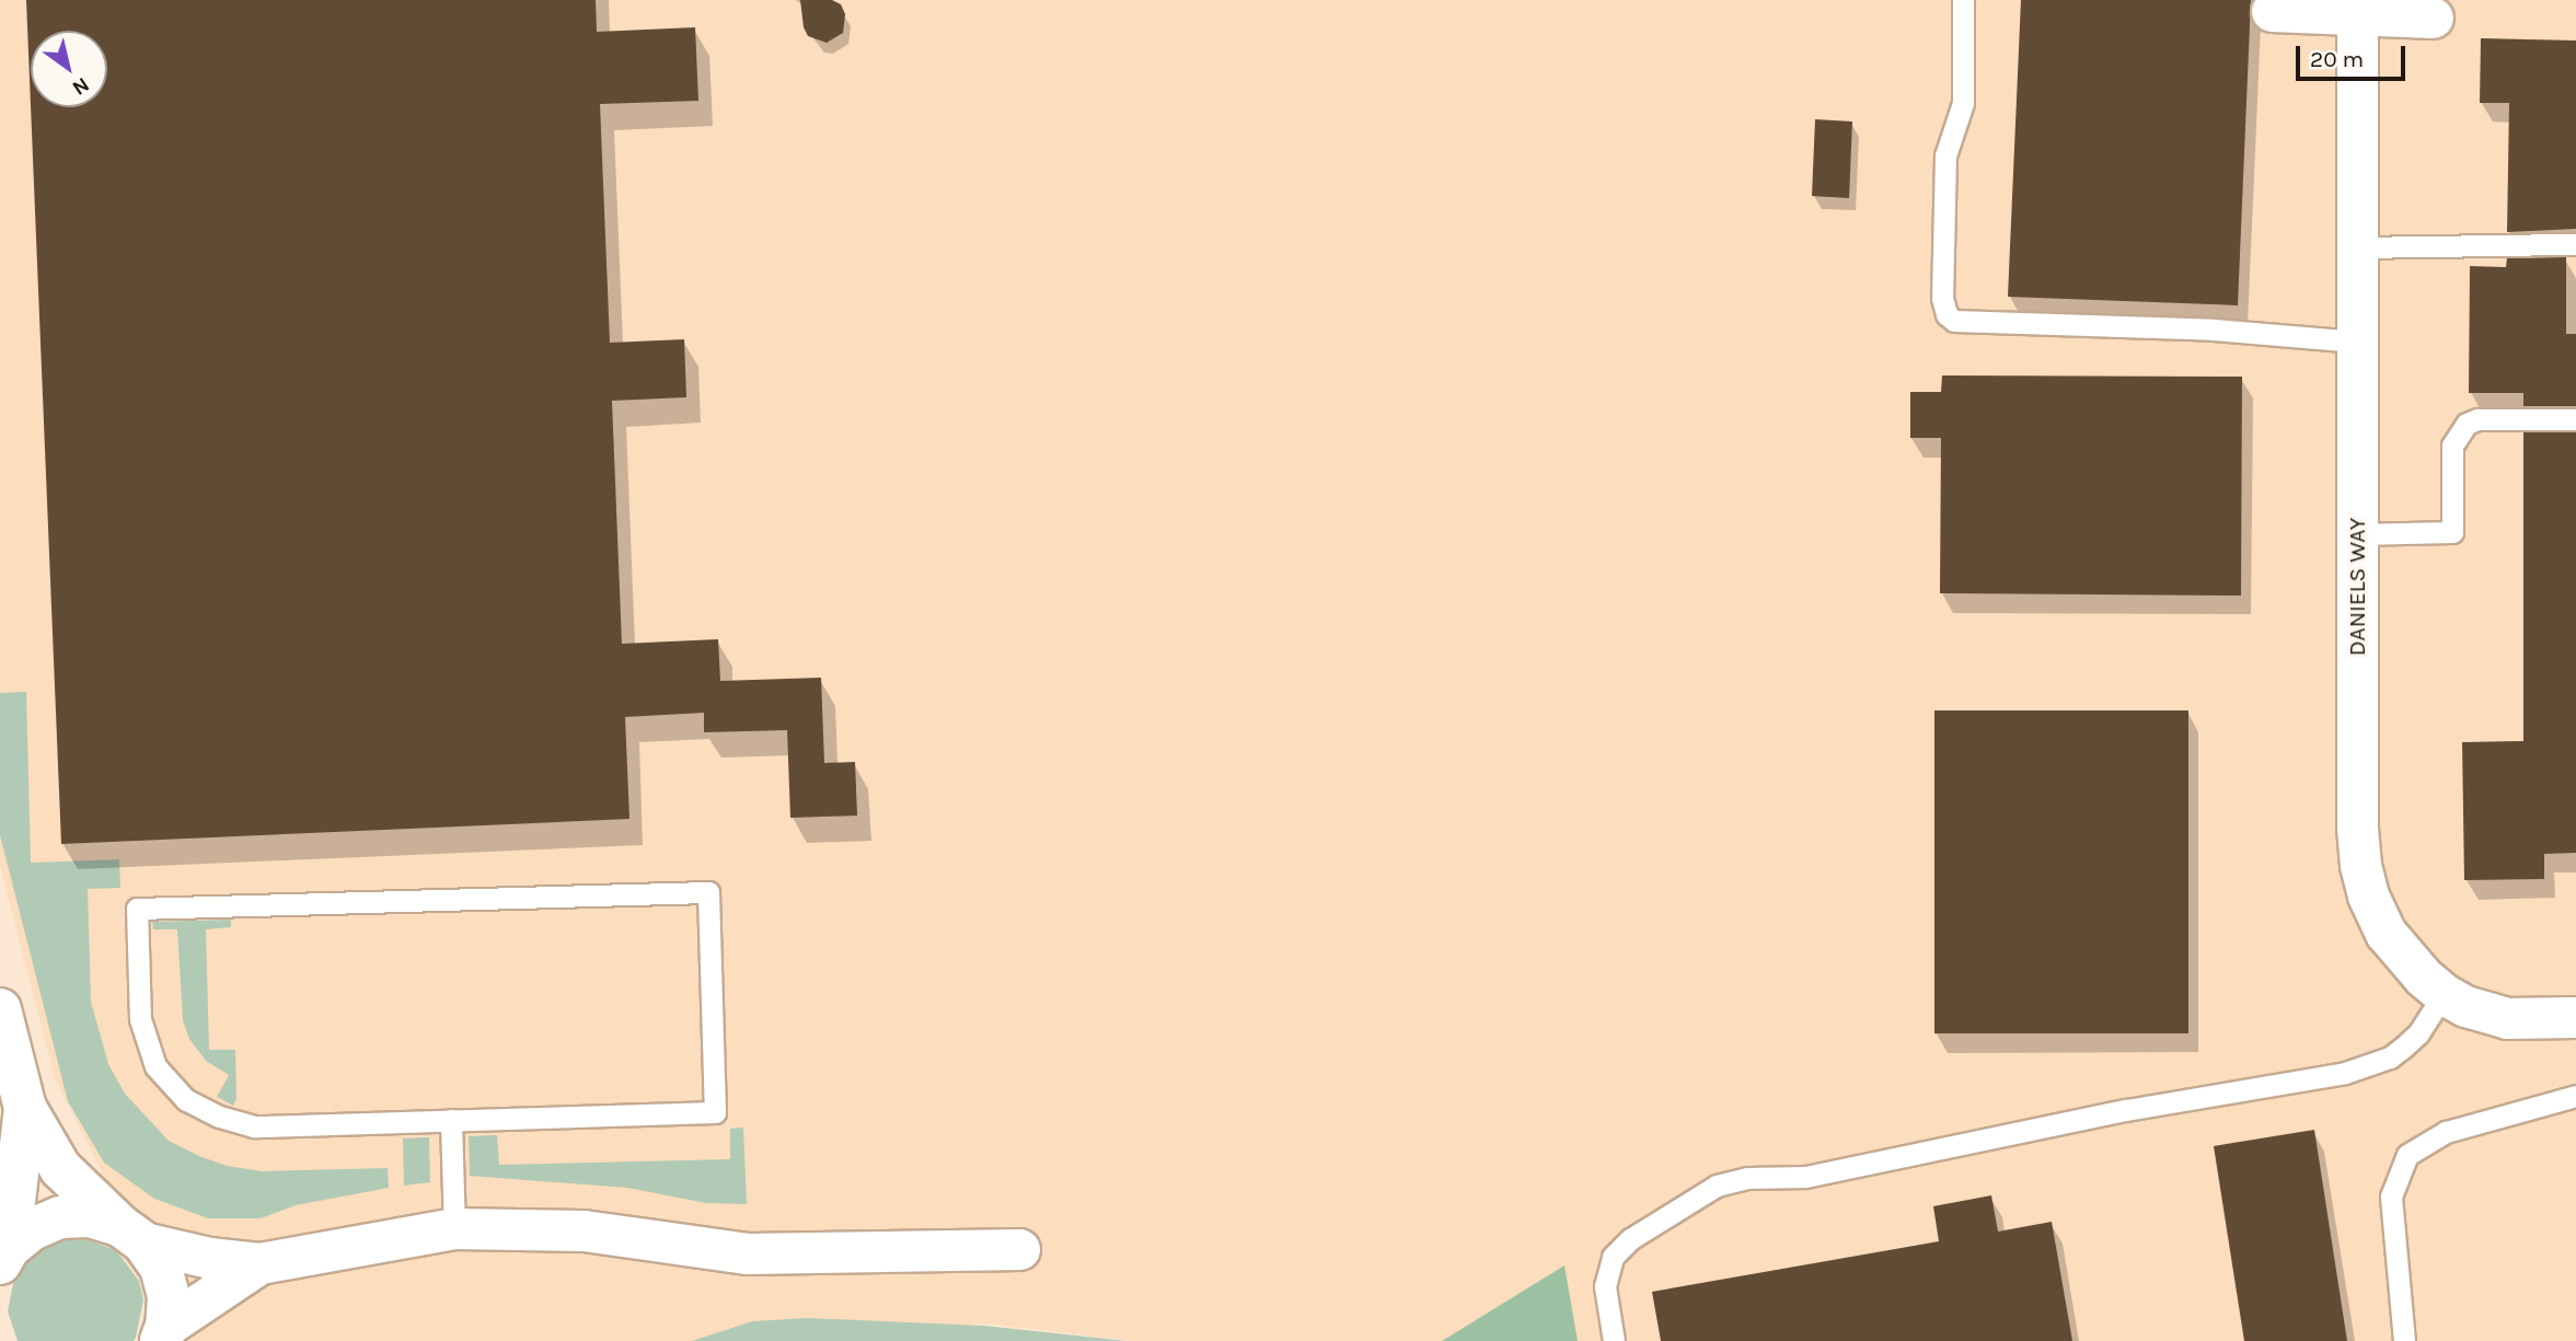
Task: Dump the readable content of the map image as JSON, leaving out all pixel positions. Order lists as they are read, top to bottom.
{
  "streets": {
    "street": ["DANIELS WAY"]
  },
  "scale_bar": "20 m",
  "north": "bottom right"
}
